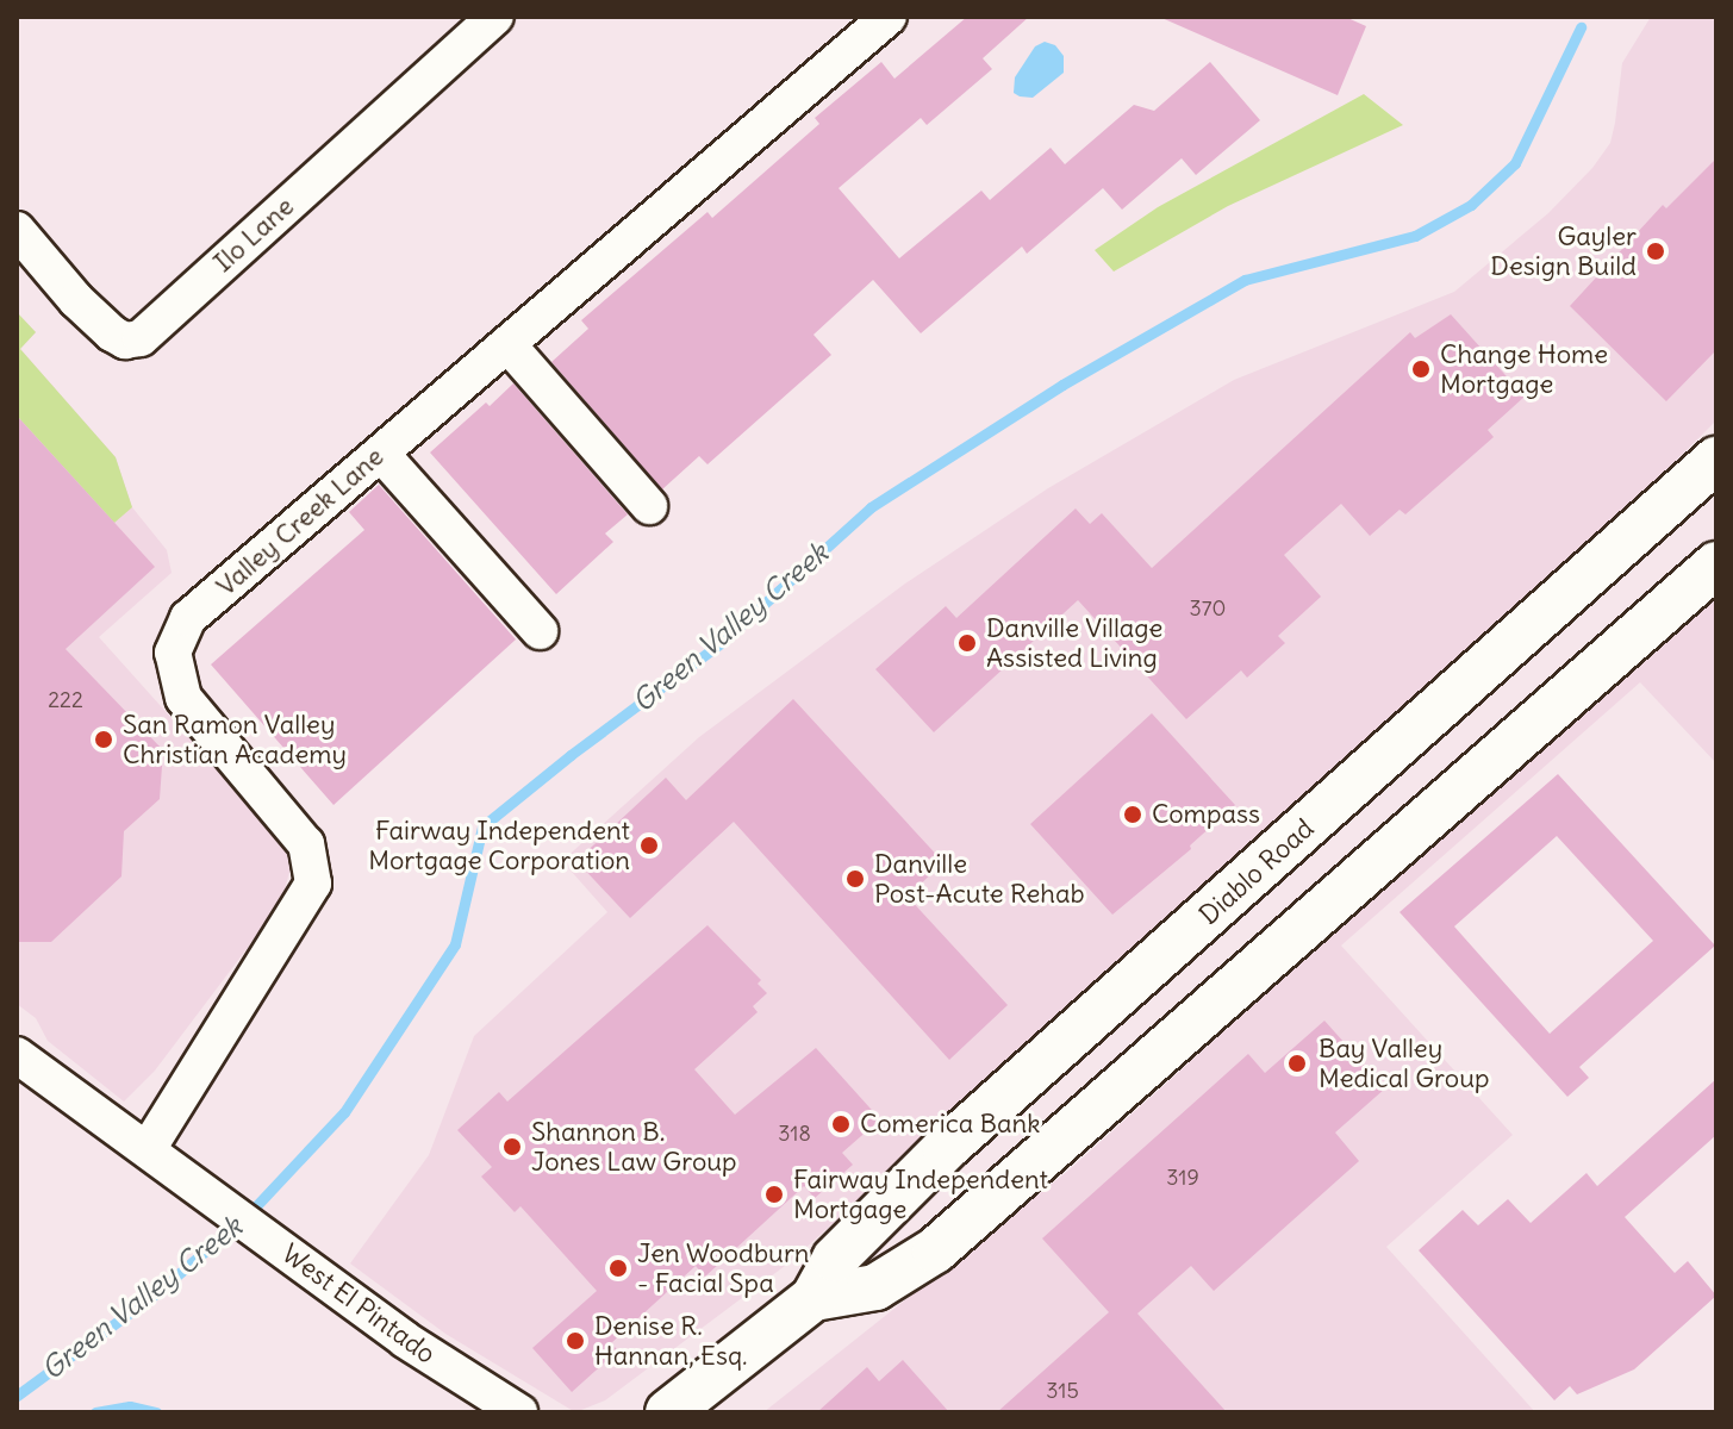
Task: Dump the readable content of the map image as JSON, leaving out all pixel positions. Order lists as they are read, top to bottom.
{
  "streets": {
    "street": [
      "Ilo Lane",
      "Valley Creek Lane",
      "Diablo Road",
      "West El Pintado"
    ]
  },
  "crossings": [
    ["Valley Creek Lane", "West El Pintado"]
  ],
  "water": ["Green Valley Creek"],
  "places": [
    "Gayler Design Build",
    "Change Home Mortgage",
    "Danville Village Assisted Living",
    "San Ramon Valley Christian Academy",
    "Compass",
    "Fairway Independent Mortgage Corporation",
    "Danville Post-Acute Rehab",
    "Bay Valley Medical Group",
    "Comerica Bank",
    "Shannon B. Jones Law Group",
    "Fairway Independent Mortgage",
    "Jen Woodburn - Facial Spa",
    "Denise R. Hannan, Esq."
  ],
  "house_numbers": [
    "370",
    "222",
    "318",
    "319",
    "315"
  ]
}
